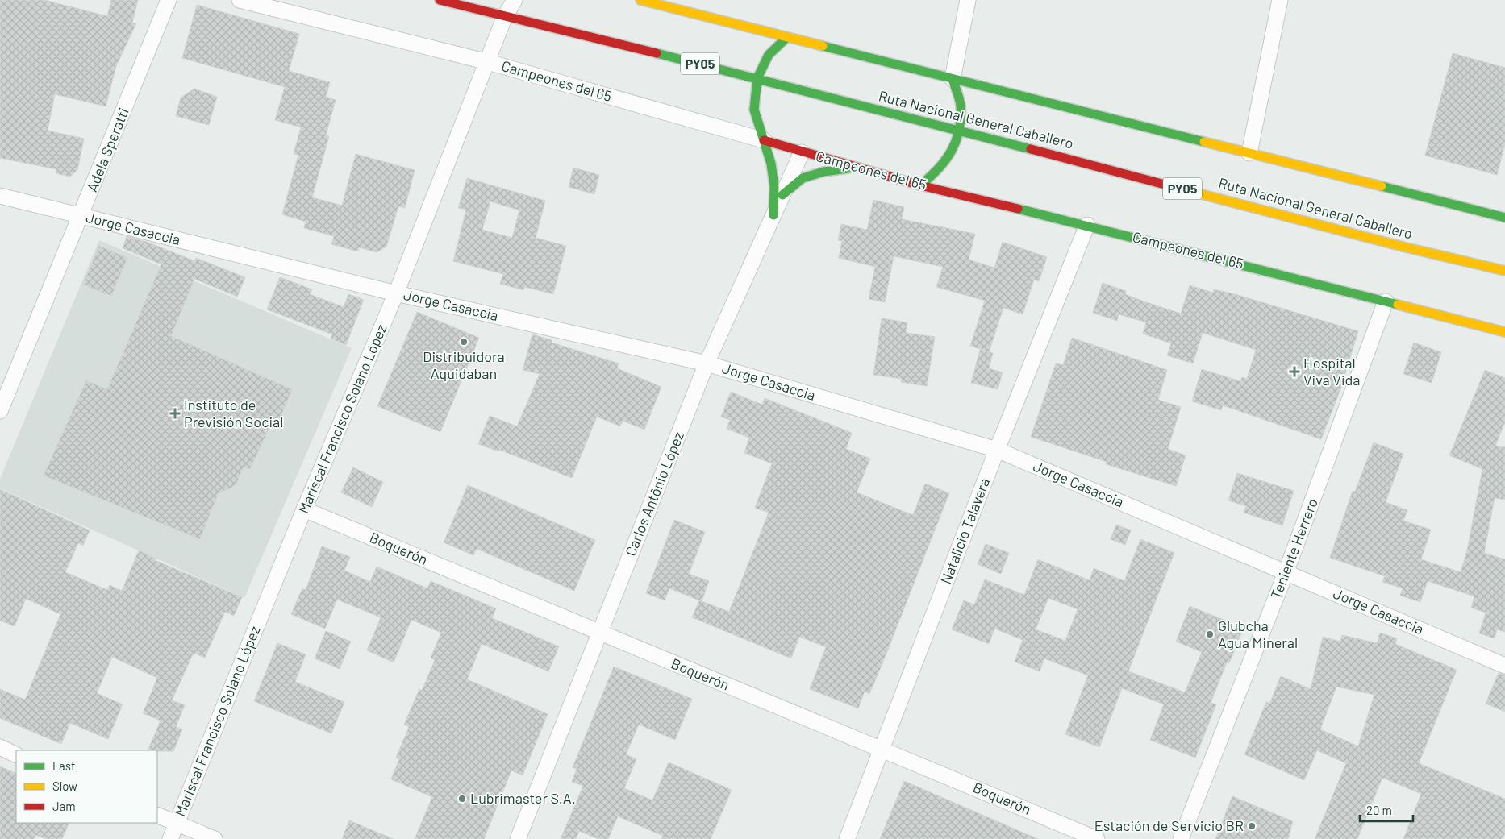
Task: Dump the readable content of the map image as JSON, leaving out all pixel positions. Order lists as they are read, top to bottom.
{
  "streets": {
    "main road": ["PY05", "Campeones del 65", "Ruta Nacional General Caballero"],
    "street": [
      "Adela Speratti",
      "Jorge Casaccia",
      "Mariscal Francisco Solano López",
      "Carlos Antônio López",
      "Natalicio Talavera",
      "Boquerón",
      "Teniente Herrero"
    ]
  },
  "crossings": [
    ["Campeones del 65", "Mariscal Francisco Solano López"],
    ["Campeones del 65", "Carlos Antônio López"],
    ["Campeones del 65", "Natalicio Talavera"],
    ["Campeones del 65", "Teniente Herrero"],
    ["Ruta Nacional General Caballero", "Mariscal Francisco Solano López"],
    ["Adela Speratti", "Jorge Casaccia"],
    ["Jorge Casaccia", "Mariscal Francisco Solano López"],
    ["Jorge Casaccia", "Carlos Antônio López"],
    ["Jorge Casaccia", "Natalicio Talavera"],
    ["Jorge Casaccia", "Teniente Herrero"],
    ["Mariscal Francisco Solano López", "Boquerón"],
    ["Carlos Antônio López", "Boquerón"],
    ["Natalicio Talavera", "Boquerón"]
  ],
  "places": {
    "other": [
      "Distribuidora Aquidaban",
      "Glubcha Agua Mineral",
      "Lubrimaster S.A.",
      "Estación de Servicio BR"
    ],
    "health": ["Hospital Viva Vida", "Instituto de Previsión Social"]
  },
  "legend": ["Fast", "Slow", "Jam"],
  "scale_bar": "20 m"
}
